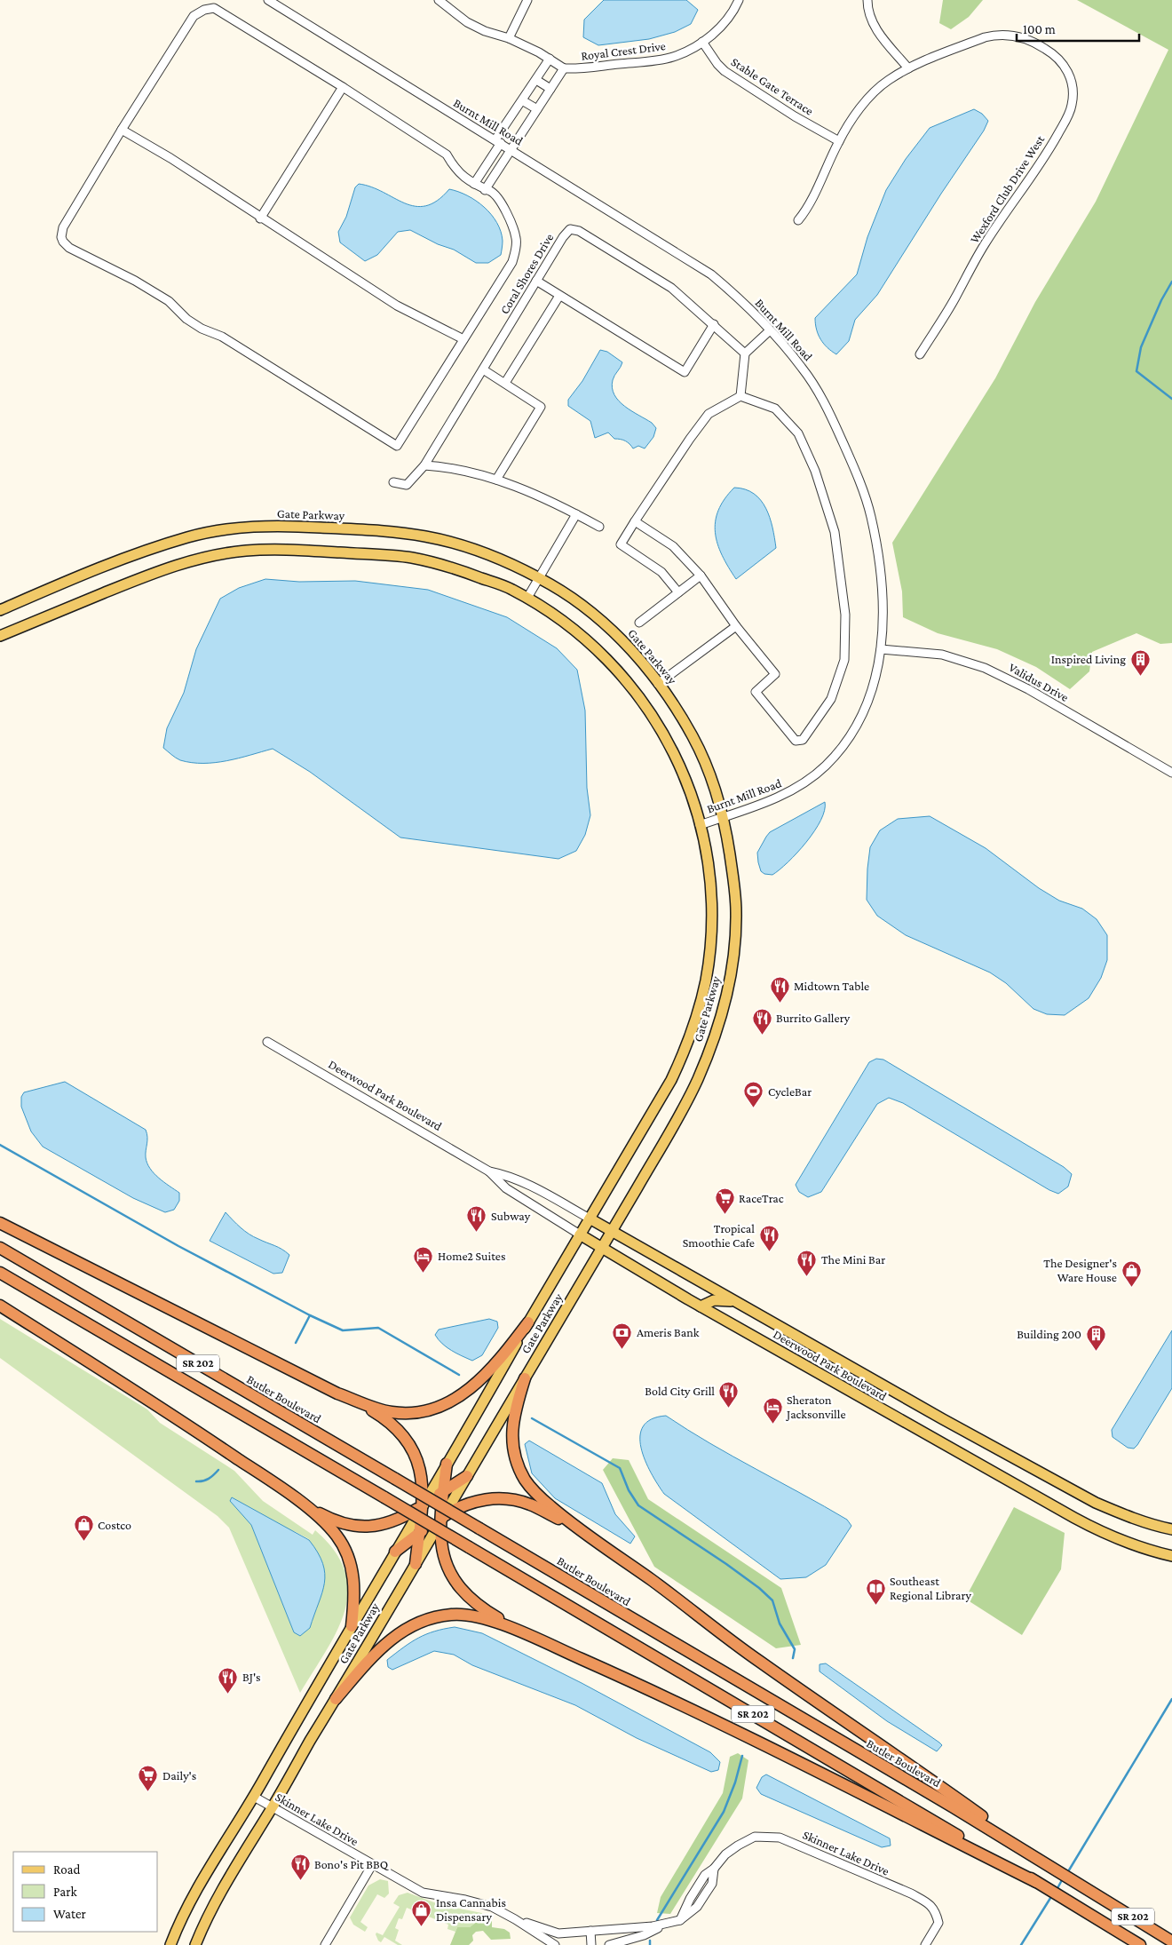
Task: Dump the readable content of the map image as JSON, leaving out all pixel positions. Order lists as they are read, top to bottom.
{
  "streets": {
    "highway": ["SR 202", "Butler Boulevard"],
    "main road": ["Gate Parkway", "Deerwood Park Boulevard"],
    "street": [
      "Royal Crest Drive",
      "Stable Gate Terrace",
      "Burnt Mill Road",
      "Wexford Club Drive West",
      "Coral Shores Drive",
      "Validus Drive",
      "Skinner Lake Drive"
    ]
  },
  "crossings": [
    ["Royal Crest Drive", "Stable Gate Terrace"],
    ["Stable Gate Terrace", "Wexford Club Drive West"],
    ["Burnt Mill Road", "Gate Parkway"],
    ["Burnt Mill Road", "Validus Drive"],
    ["Gate Parkway", "Deerwood Park Boulevard"],
    ["Gate Parkway", "Skinner Lake Drive"]
  ],
  "places": {
    "building": ["Inspired Living", "Building 200"],
    "restaurant": [
      "Midtown Table",
      "Burrito Gallery",
      "Subway",
      "Tropical Smoothie Cafe",
      "The Mini Bar",
      "Bold City Grill",
      "BJ's",
      "Bono's Pit BBQ"
    ],
    "sports": ["CycleBar"],
    "supermarket": ["RaceTrac", "Daily's"],
    "hotel": ["Home2 Suites", "Sheraton Jacksonville"],
    "shop": ["The Designer's Ware House", "Costco", "Insa Cannabis Dispensary"],
    "bank": ["Ameris Bank"],
    "library": ["Southeast Regional Library"]
  },
  "legend": ["Road", "Park", "Water"],
  "scale_bar": "100 m"
}
